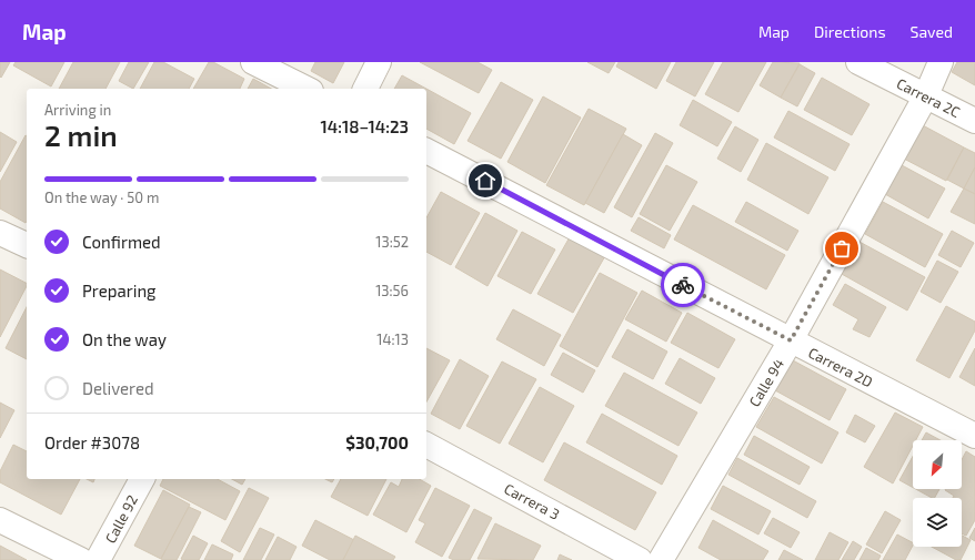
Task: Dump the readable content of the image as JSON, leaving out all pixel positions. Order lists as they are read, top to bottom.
{
  "streets": {
    "street": [
      "Carrera 2C",
      "Carrera 2D",
      "Calle 94",
      "Carrera 3",
      "Calle 92"
    ]
  },
  "crossings": [
    ["Carrera 2C", "Calle 94"],
    ["Carrera 2D", "Calle 94"]
  ],
  "north": "bottom left",
  "page": {
    "header": "Map",
    "nav": ["Map", "Directions", "Saved"],
    "heading": ["2 min", "Arriving in", "14:18–14:23"],
    "panel": ["Order #3078", "$30,700"],
    "bar": "On the way · 50 m",
    "list": [
      ["Confirmed", "13:52"],
      ["Preparing", "13:56"],
      ["On the way", "14:13"],
      "Delivered"
    ]
  }
}
